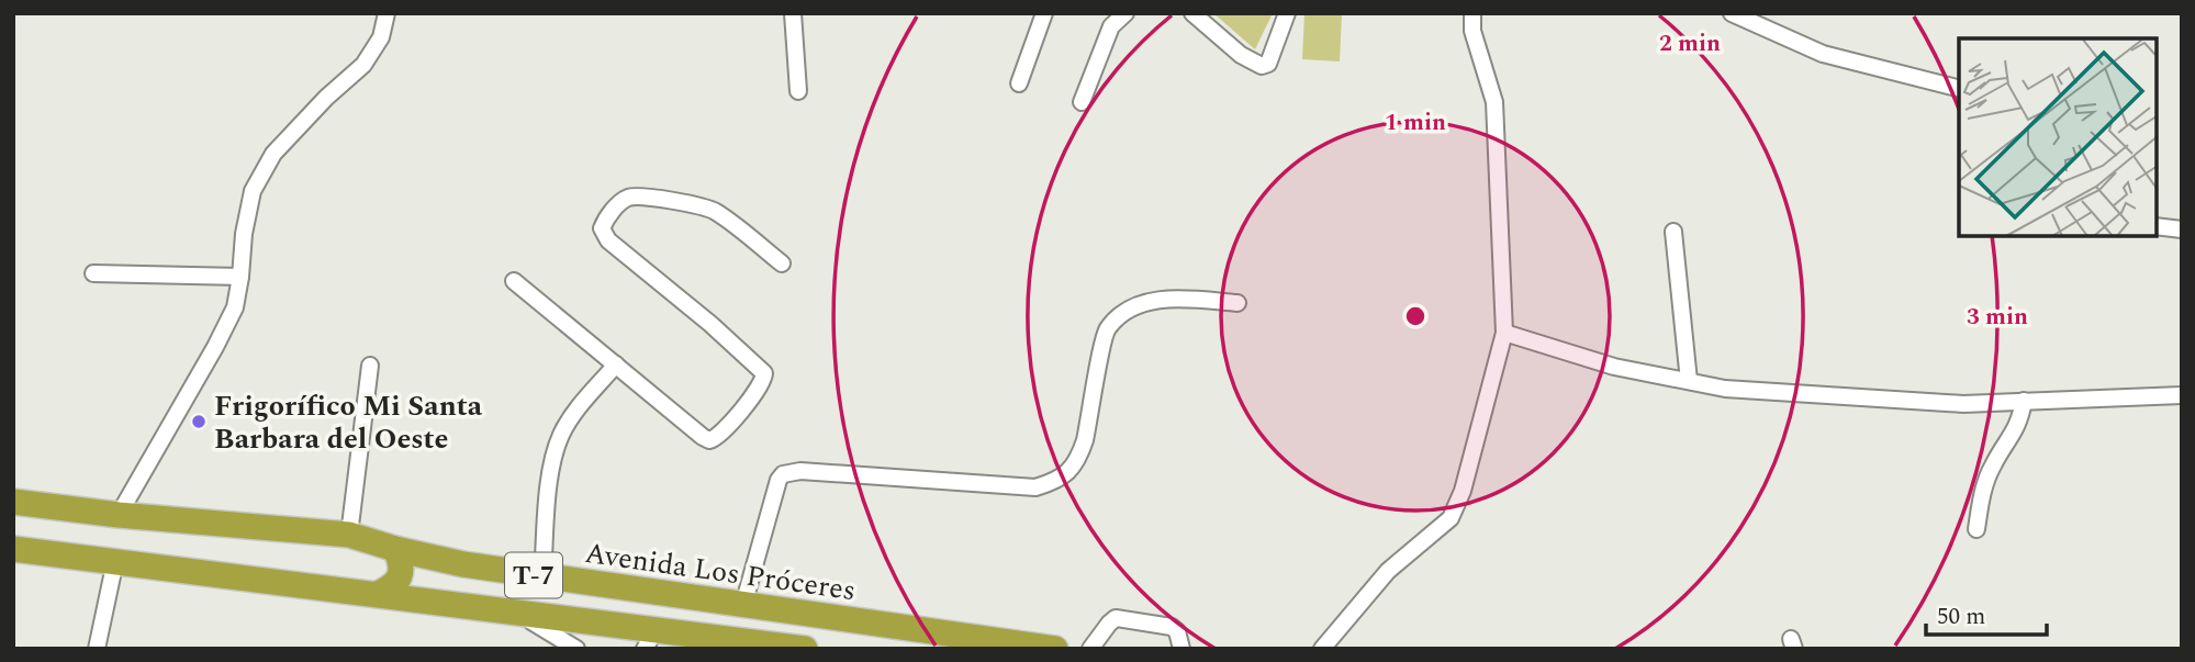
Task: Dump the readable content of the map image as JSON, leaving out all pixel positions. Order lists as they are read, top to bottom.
{
  "streets": {
    "highway": ["Avenida Los Próceres", "T-7"]
  },
  "places": ["Frigorífico Mi Santa Barbara del Oeste"],
  "scale_bar": "50 m",
  "rings": ["2 min", "1 min", "3 min"]
}
